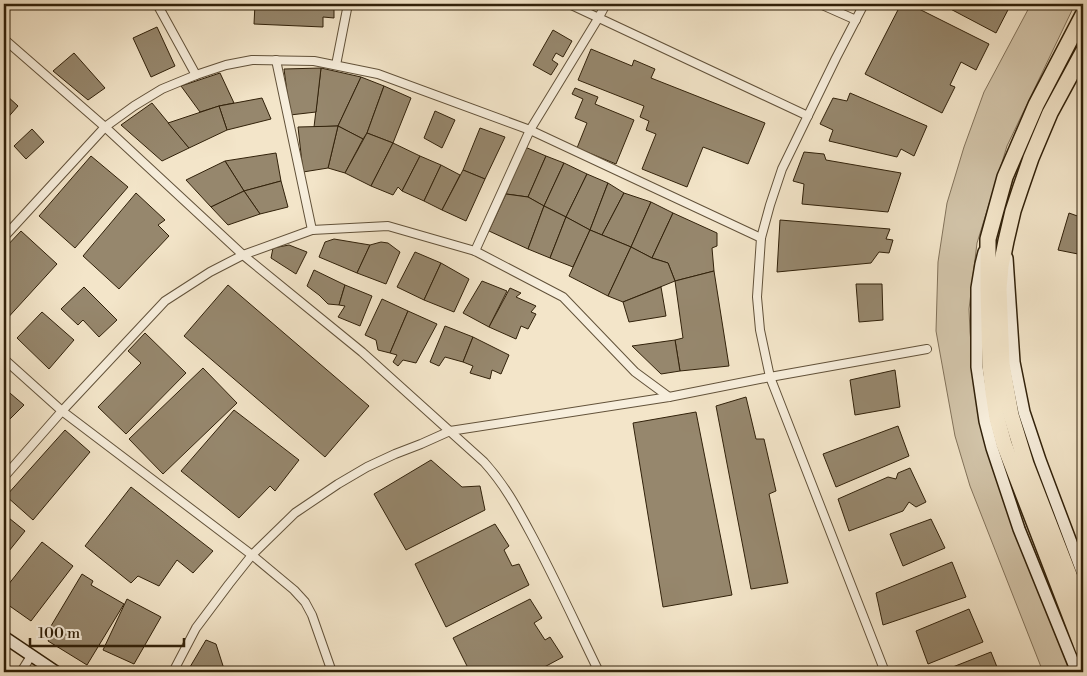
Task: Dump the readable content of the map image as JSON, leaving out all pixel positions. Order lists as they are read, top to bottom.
{
  "scale_bar": "100 m"
}
